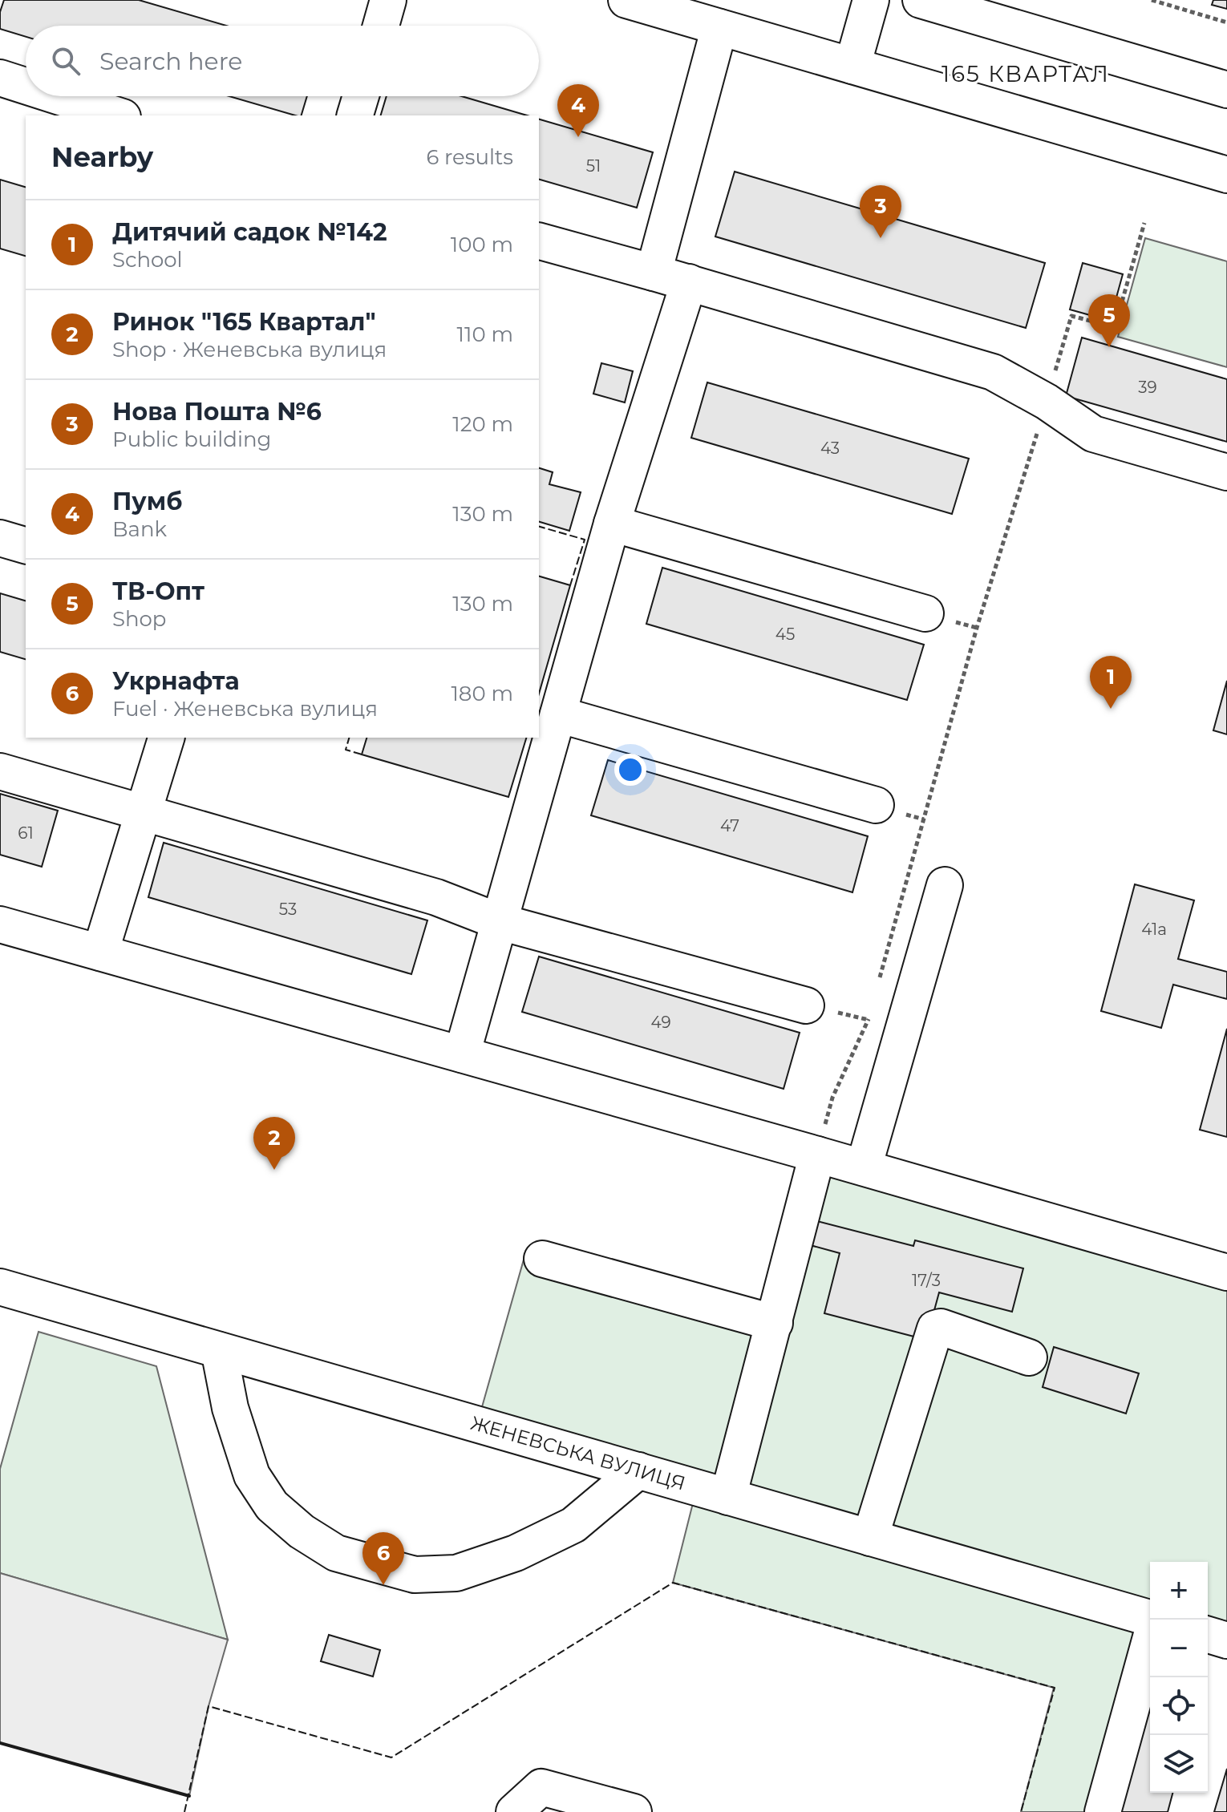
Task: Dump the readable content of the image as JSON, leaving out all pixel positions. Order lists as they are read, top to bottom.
{
  "streets": {
    "street": ["ЖЕНЕВСЬКА ВУЛИЦЯ"]
  },
  "districts": ["165 КВАРТАЛ"],
  "house_numbers": [
    "51",
    "39",
    "43",
    "45",
    "47",
    "61",
    "53",
    "41а",
    "49",
    "17/3"
  ],
  "page": {
    "search": "Search here",
    "pins": [
      "4",
      "3",
      "5",
      "1",
      "2",
      "6"
    ],
    "heading": ["Nearby", "6 results"],
    "list": [
      {
        "mark": "1",
        "name": "Дитячий садок №142",
        "note": "School",
        "value": "100 m"
      },
      {
        "mark": "2",
        "name": "Ринок \"165 Квартал\"",
        "note": "Shop · Женевська вулиця",
        "value": "110 m"
      },
      {
        "mark": "3",
        "name": "Нова Пошта №6",
        "note": "Public building",
        "value": "120 m"
      },
      {
        "mark": "4",
        "name": "Пумб",
        "note": "Bank",
        "value": "130 m"
      },
      {
        "mark": "5",
        "name": "ТВ-Опт",
        "note": "Shop",
        "value": "130 m"
      },
      {
        "mark": "6",
        "name": "Укрнафта",
        "note": "Fuel · Женевська вулиця",
        "value": "180 m"
      }
    ],
    "map_buttons": ["+", "−"]
  }
}
